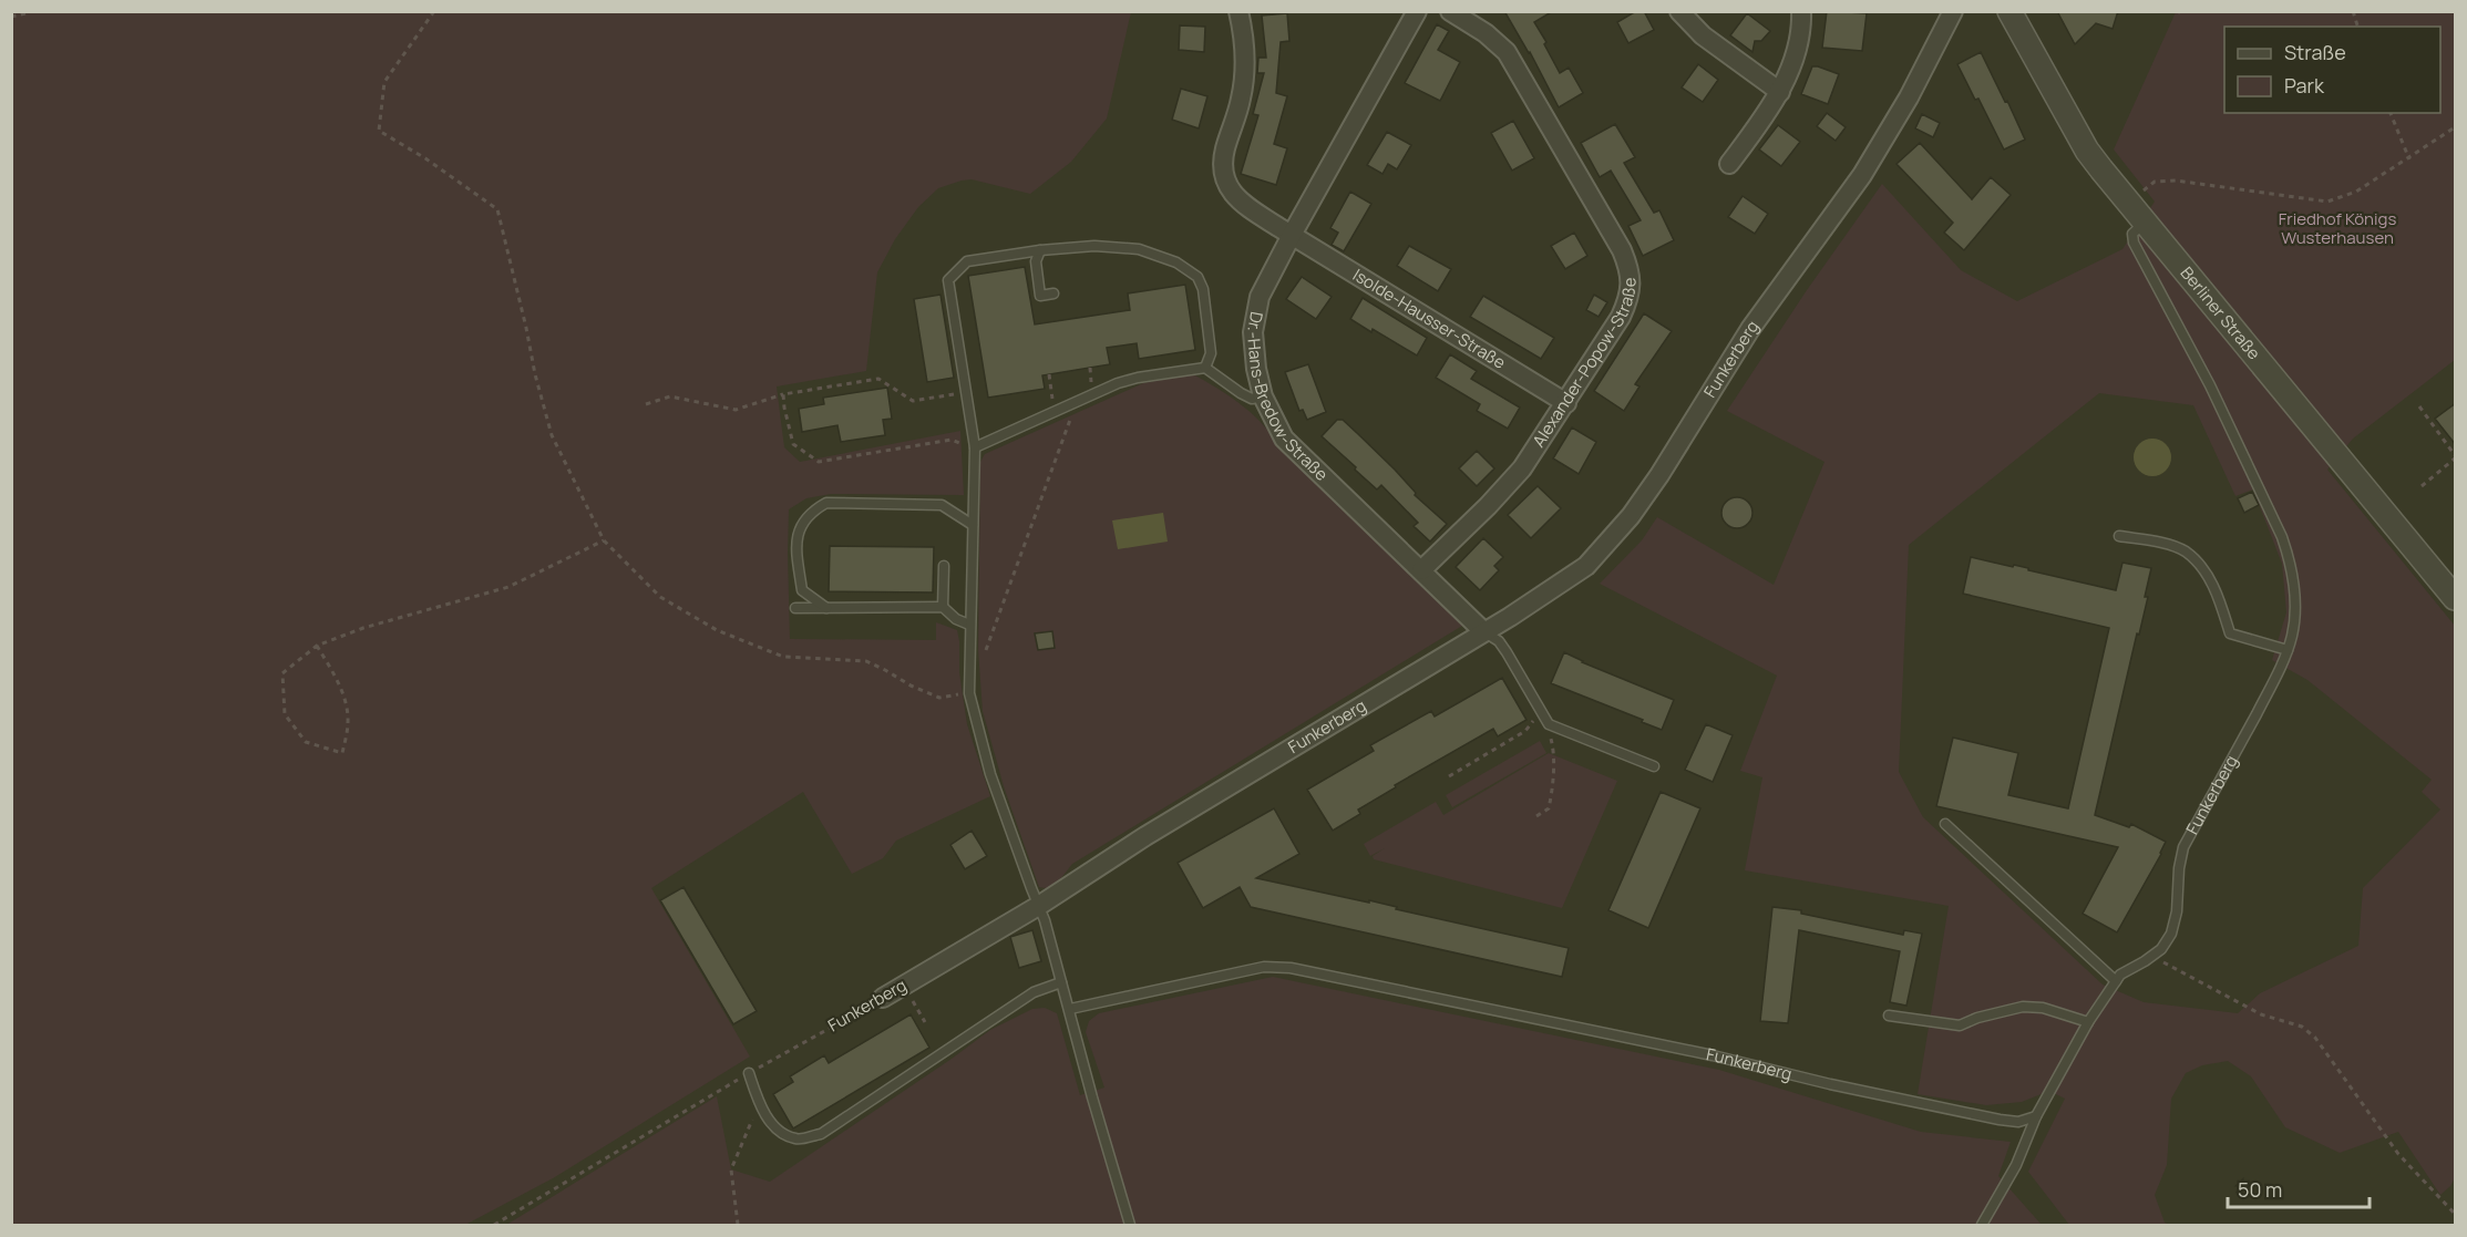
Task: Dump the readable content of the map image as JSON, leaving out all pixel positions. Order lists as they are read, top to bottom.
{
  "streets": {
    "street": [
      "Berliner Straße",
      "Isolde-Hausser-Straße",
      "Funkerberg",
      "Alexander-Popow-Straße",
      "Dr.-Hans-Bredow-Straße"
    ]
  },
  "crossings": [
    ["Berliner Straße", "Funkerberg"],
    ["Isolde-Hausser-Straße", "Alexander-Popow-Straße"],
    ["Isolde-Hausser-Straße", "Dr.-Hans-Bredow-Straße"],
    ["Funkerberg", "Dr.-Hans-Bredow-Straße"],
    ["Alexander-Popow-Straße", "Dr.-Hans-Bredow-Straße"]
  ],
  "parks": ["Friedhof Königs Wusterhausen"],
  "legend": ["Straße", "Park"],
  "scale_bar": "50 m"
}
